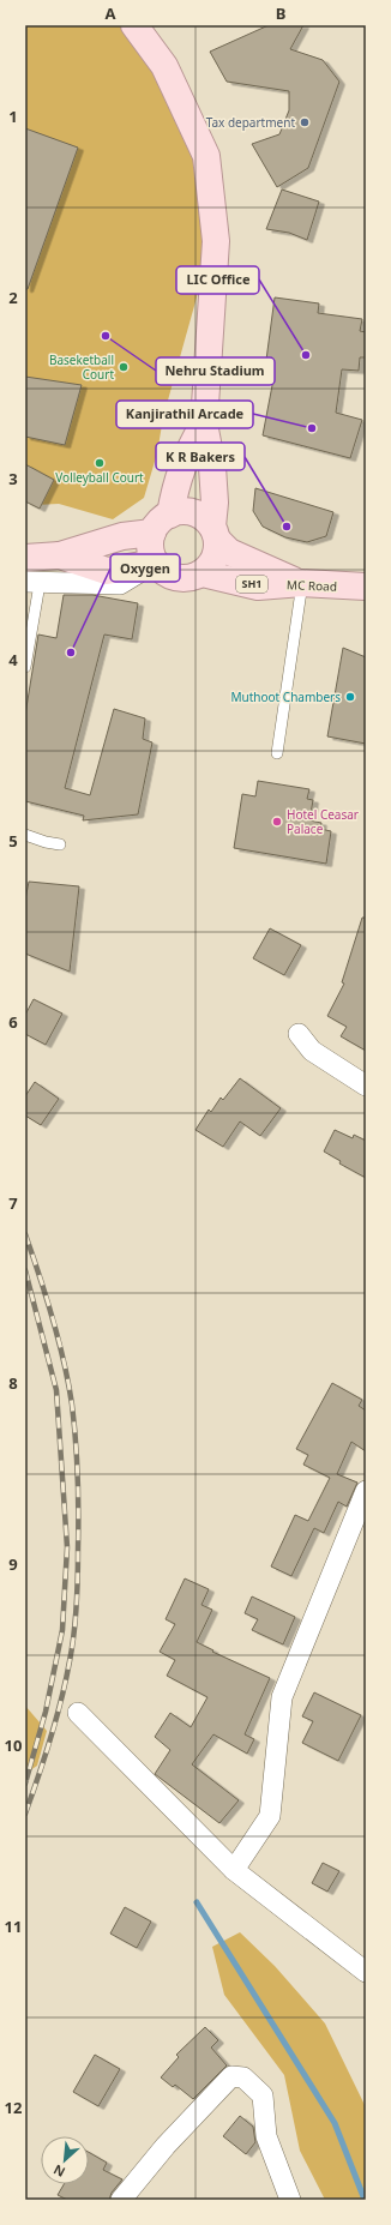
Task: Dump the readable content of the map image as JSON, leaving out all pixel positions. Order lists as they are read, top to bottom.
{
  "streets": {
    "main road": ["SH1", "MC Road"]
  },
  "places": [
    "Tax department",
    "Nehru Stadium",
    "LIC Office",
    "Baseketball Court",
    "Kanjirathil Arcade",
    "Volleyball Court",
    "K R Bakers",
    "Oxygen",
    "Muthoot Chambers",
    "Hotel Ceasar Palace"
  ],
  "north": "bottom left",
  "grid": {
    "columns": ["A", "B"],
    "rows": [
      "1",
      "2",
      "3",
      "4",
      "5",
      "6",
      "7",
      "8",
      "9",
      "10",
      "11",
      "12"
    ]
  }
}
